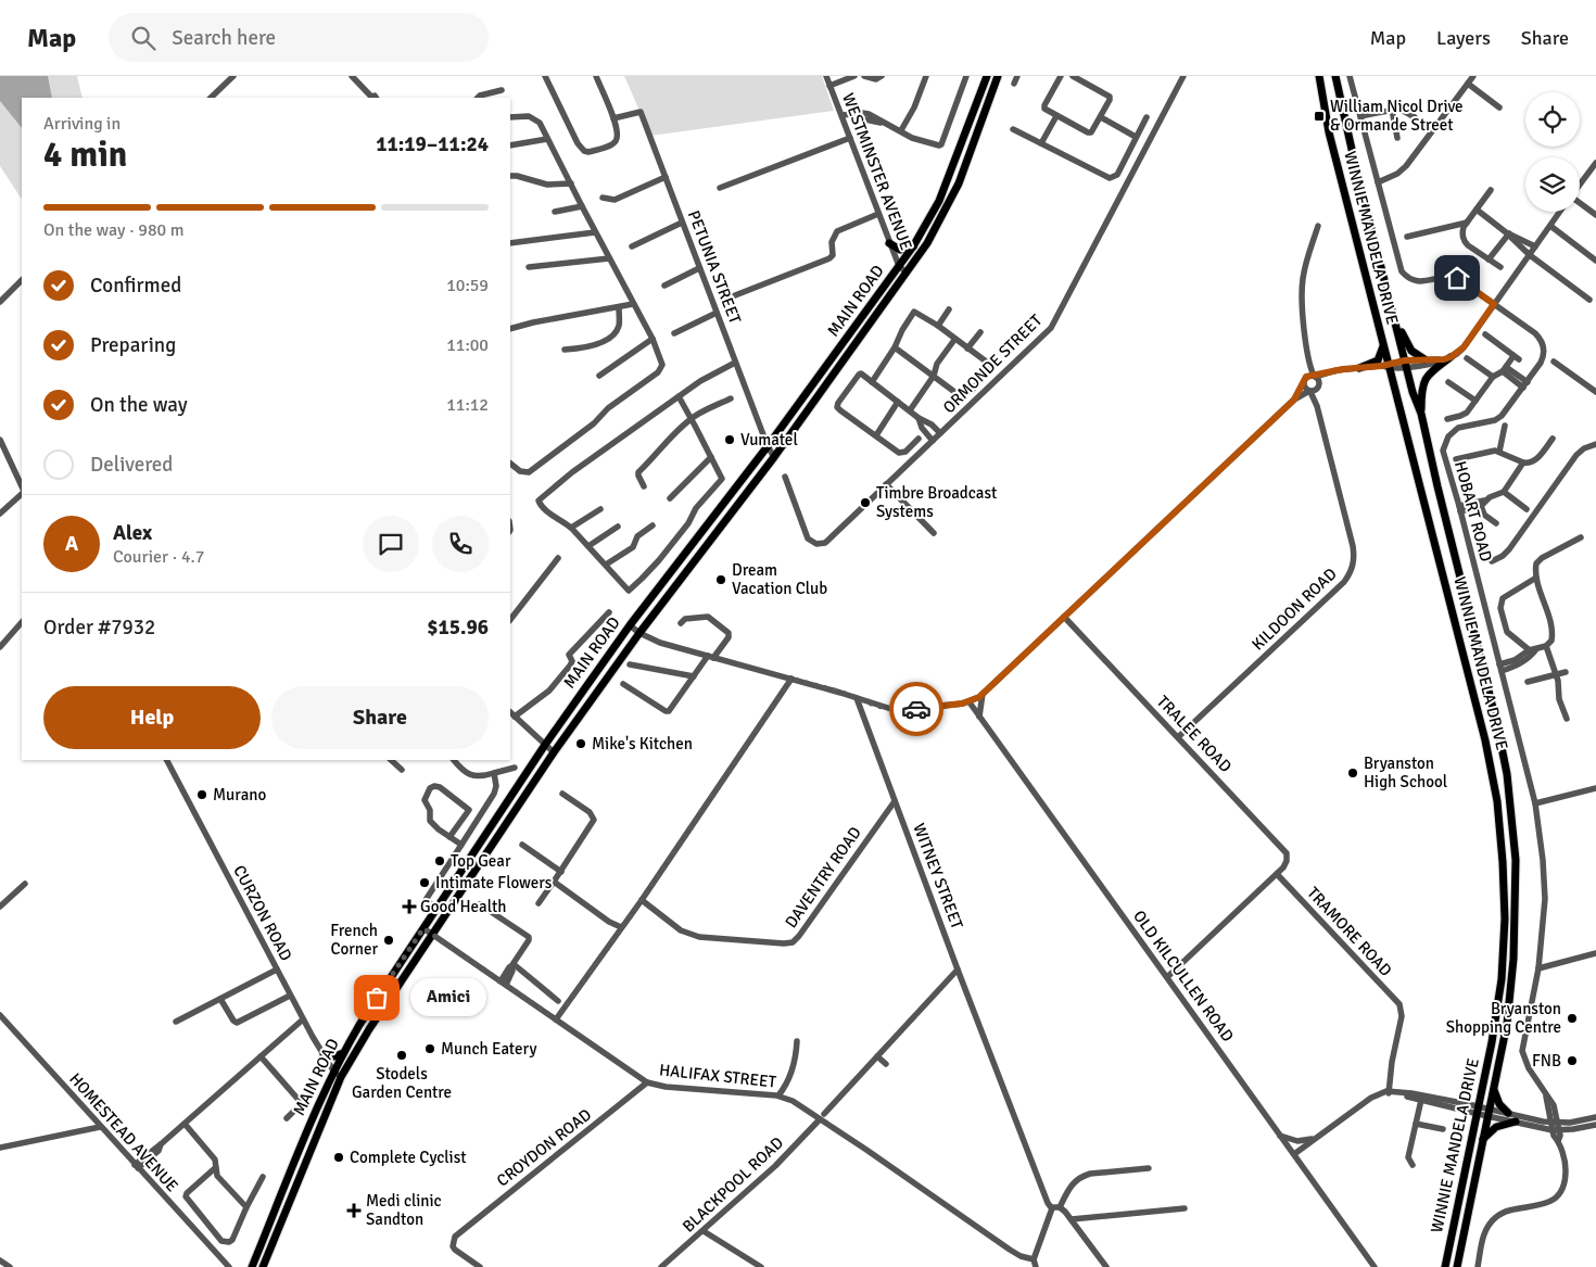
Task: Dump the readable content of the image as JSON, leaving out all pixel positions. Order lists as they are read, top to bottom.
{
  "streets": {
    "main road": ["WINNIE MANDELA DRIVE", "MAIN ROAD"],
    "street": [
      "WESTMINSTER AVENUE",
      "PETUNIA STREET",
      "ORMONDE STREET",
      "HOBART ROAD",
      "KILDOON ROAD",
      "TRALEE ROAD",
      "WITNEY STREET",
      "DAVENTRY ROAD",
      "CURZON ROAD",
      "TRAMORE ROAD",
      "OLD KILCULLEN ROAD",
      "HALIFAX STREET",
      "HOMESTEAD AVENUE",
      "CROYDON ROAD",
      "BLACKPOOL ROAD"
    ]
  },
  "crossings": [
    ["WESTMINSTER AVENUE", "MAIN ROAD"],
    ["PETUNIA STREET", "MAIN ROAD"],
    ["MAIN ROAD", "CURZON ROAD"],
    ["MAIN ROAD", "HALIFAX STREET"],
    ["KILDOON ROAD", "TRALEE ROAD"],
    ["TRALEE ROAD", "TRAMORE ROAD"],
    ["WITNEY STREET", "DAVENTRY ROAD"],
    ["WITNEY STREET", "BLACKPOOL ROAD"],
    ["HALIFAX STREET", "CROYDON ROAD"],
    ["HALIFAX STREET", "BLACKPOOL ROAD"]
  ],
  "places": {
    "transit": ["William Nicol Drive & Ormande Street"],
    "other": [
      "Vumatel",
      "Timbre Broadcast Systems",
      "Dream Vacation Club",
      "Mike's Kitchen",
      "Bryanston High School",
      "Murano",
      "Top Gear",
      "Intimate Flowers",
      "French Corner",
      "Amici",
      "Bryanston Shopping Centre",
      "Munch Eatery",
      "Stodels Garden Centre",
      "FNB",
      "Complete Cyclist"
    ],
    "health": ["Good Health", "Medi clinic Sandton"]
  },
  "page": {
    "header": "Map",
    "search": "Search here",
    "nav": ["Map", "Layers", "Share"],
    "heading": ["4 min", "Arriving in", "11:19–11:24"],
    "panel": [
      "Alex",
      "Courier · 4.7",
      "Order #7932",
      "$15.96"
    ],
    "bar": "On the way · 980 m",
    "list": [
      ["Confirmed", "10:59"],
      ["Preparing", "11:00"],
      ["On the way", "11:12"],
      "Delivered"
    ],
    "round": "A",
    "buttons": ["Help", "Share"],
    "bubble": "Amici"
  }
}
